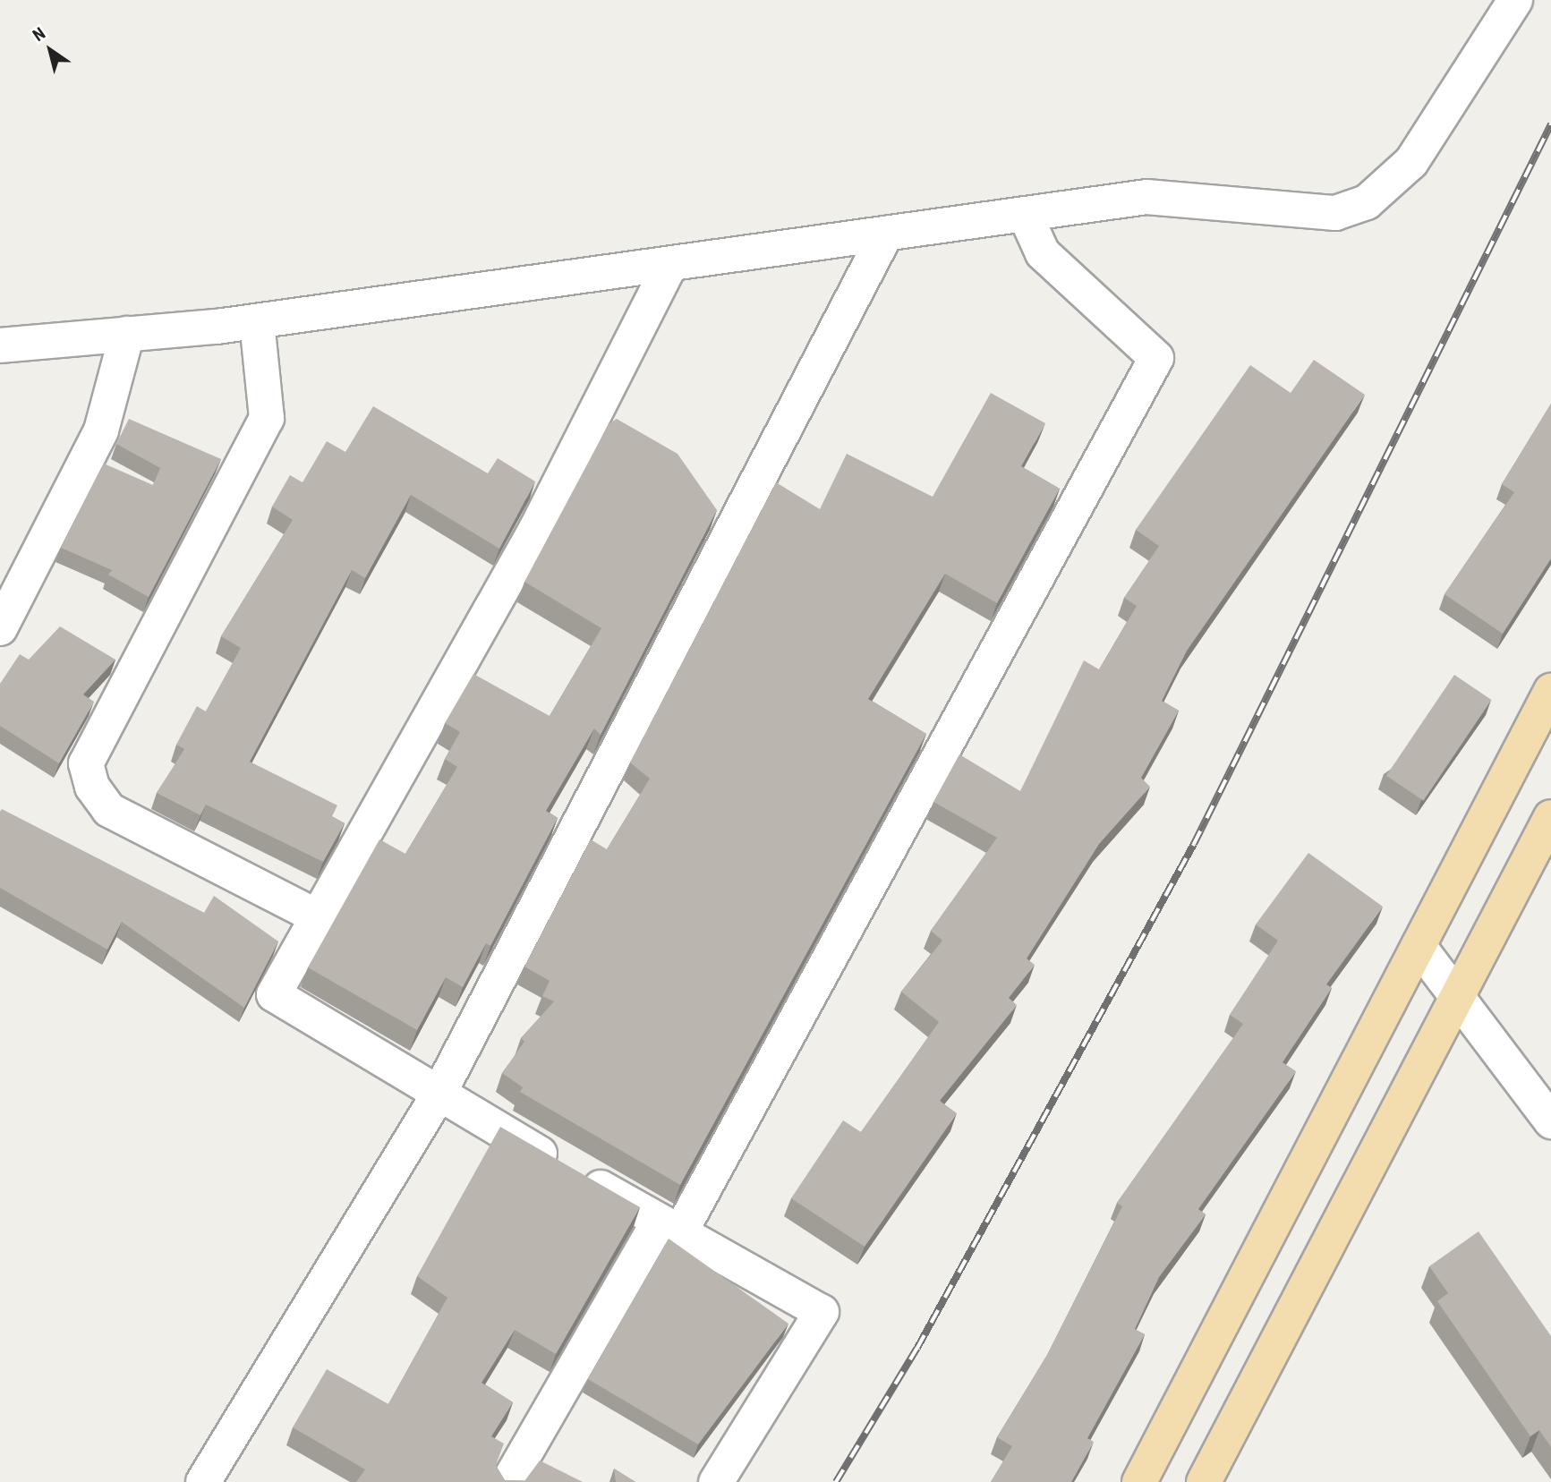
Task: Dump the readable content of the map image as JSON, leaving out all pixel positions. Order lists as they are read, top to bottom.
{
  "north": "top left"
}
